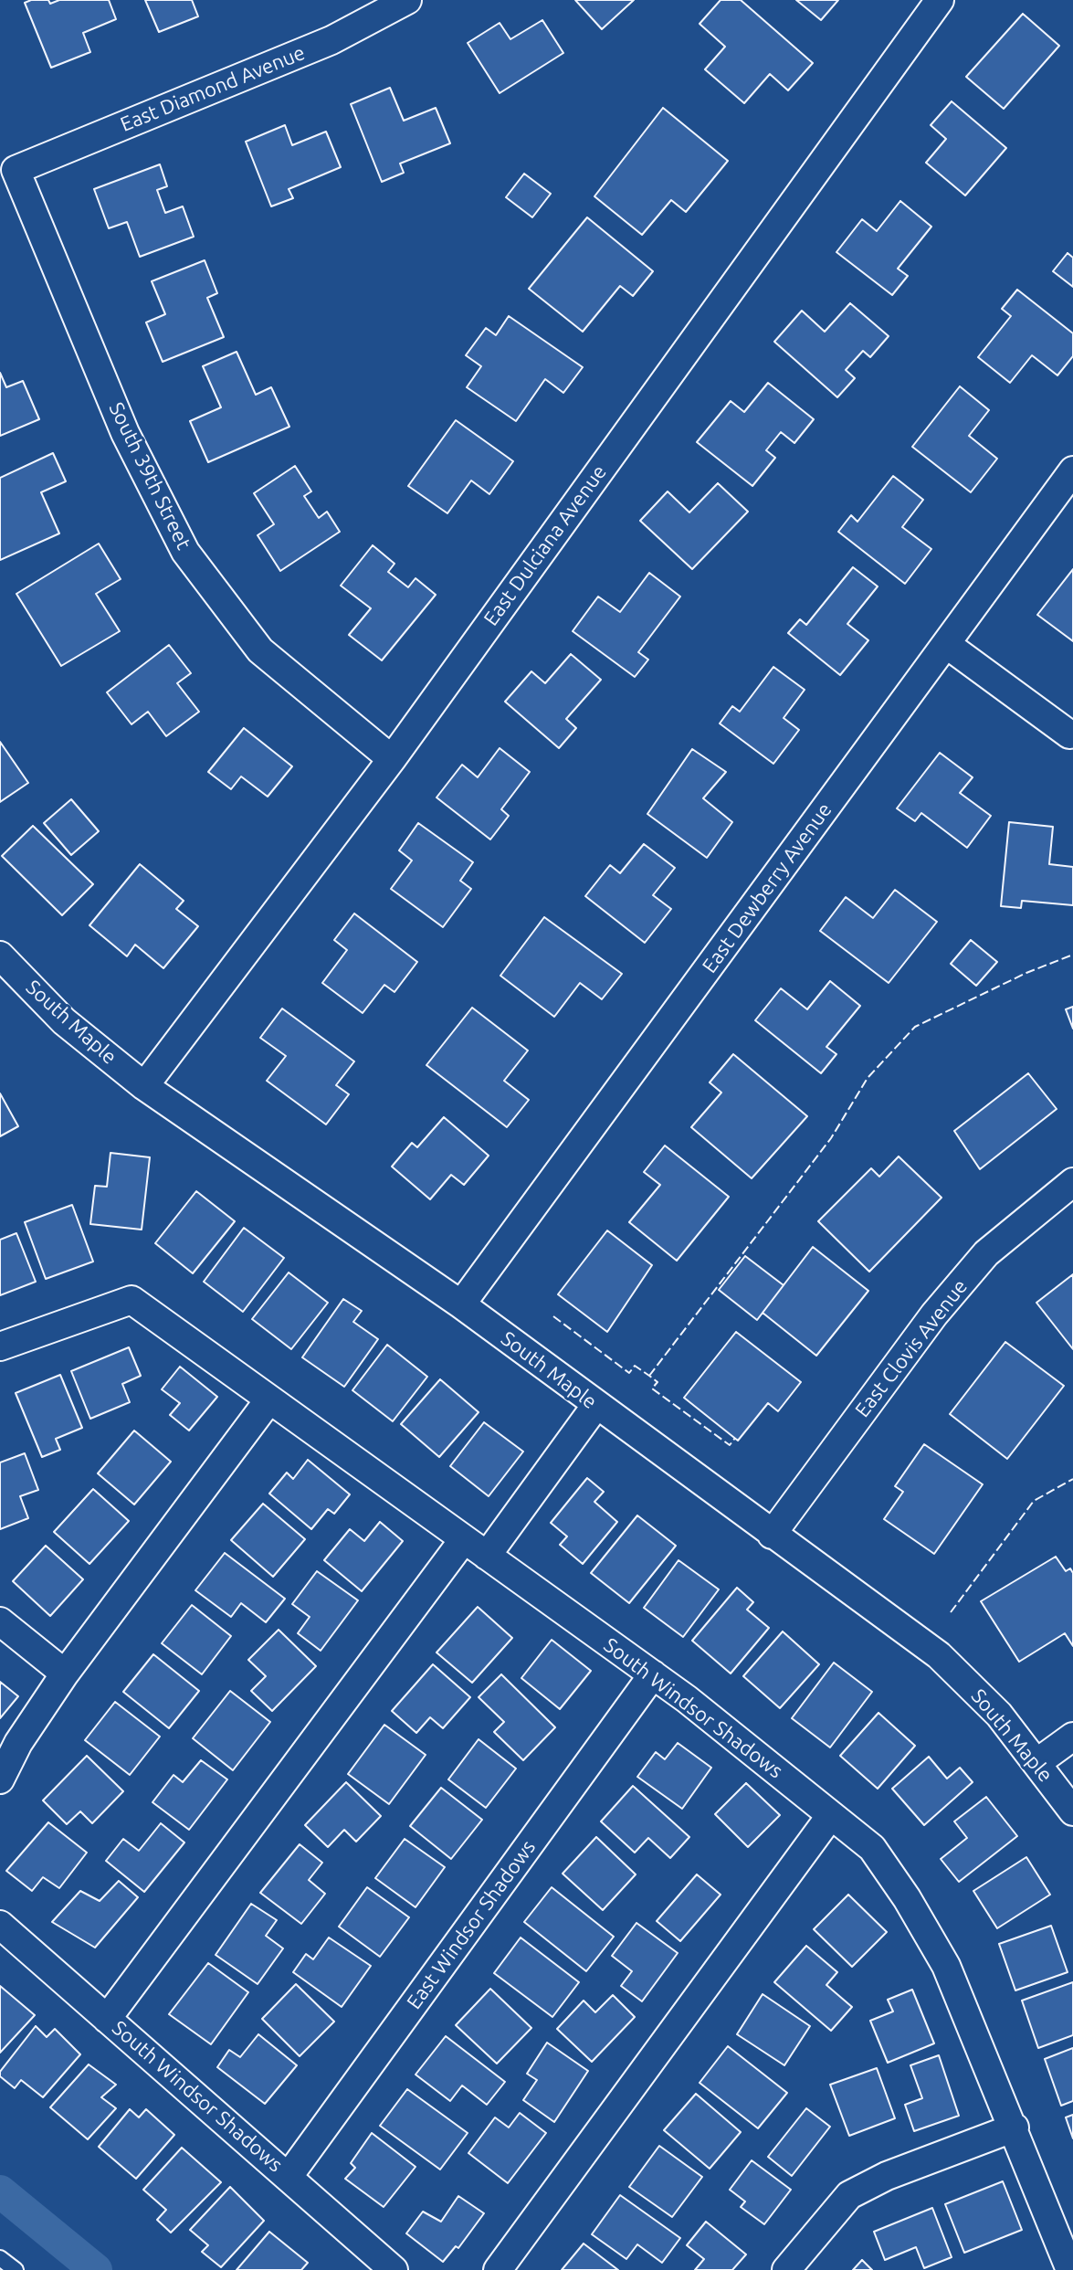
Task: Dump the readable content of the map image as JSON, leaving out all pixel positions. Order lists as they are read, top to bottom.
{
  "streets": {
    "street": [
      "East Diamond Avenue",
      "South 39th Street",
      "East Dulciana Avenue",
      "East Dewberry Avenue",
      "South Maple",
      "East Clovis Avenue",
      "South Windsor Shadows",
      "East Windsor Shadows"
    ]
  },
  "crossings": [
    ["East Diamond Avenue", "South 39th Street"],
    ["South 39th Street", "East Dulciana Avenue"],
    ["East Dulciana Avenue", "South Maple"],
    ["East Dewberry Avenue", "South Maple"],
    ["South Maple", "East Clovis Avenue"],
    ["South Windsor Shadows", "East Windsor Shadows"]
  ]
}
